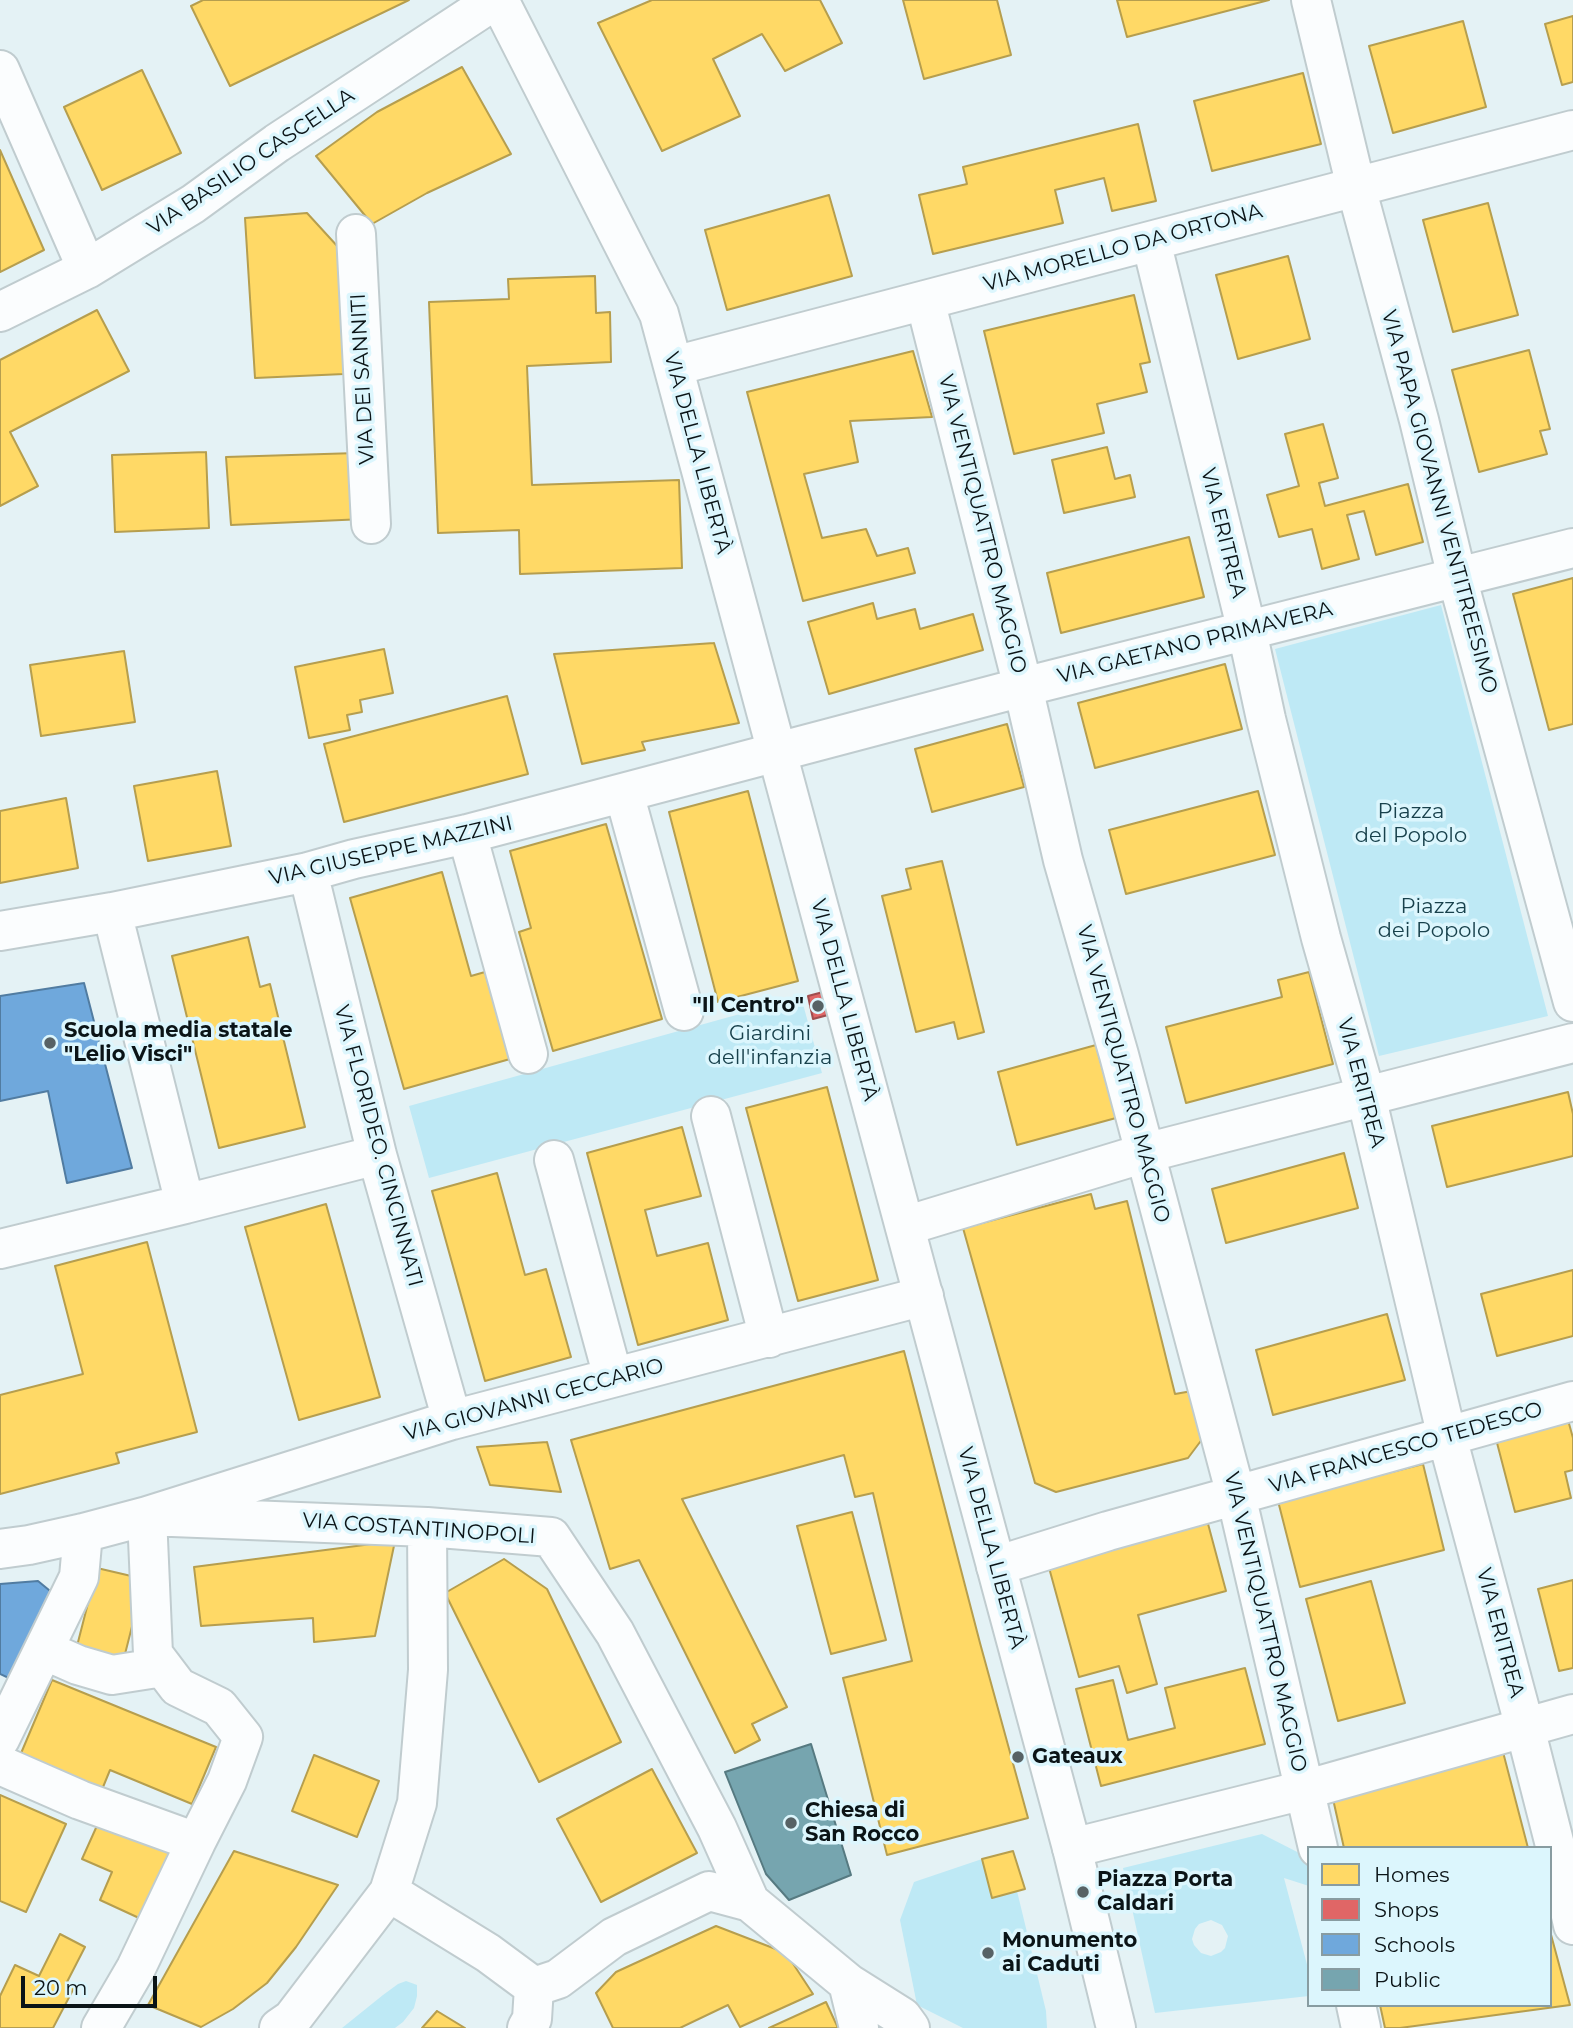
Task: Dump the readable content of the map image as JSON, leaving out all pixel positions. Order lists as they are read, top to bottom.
{
  "streets": {
    "street": [
      "VIA BASILIO CASCELLA",
      "VIA MORELLO DA ORTONA",
      "VIA DEI SANNITI",
      "VIA DELLA LIBERTÀ",
      "VIA PAPA GIOVANNI VENTITREESIMO",
      "VIA VENTIQUATTRO MAGGIO",
      "VIA ERITREA",
      "VIA GAETANO PRIMAVERA",
      "VIA GIUSEPPE MAZZINI",
      "VIA FLORIDEO. CINCINNATI",
      "VIA GIOVANNI CECCARIO",
      "VIA FRANCESCO TEDESCO",
      "VIA COSTANTINOPOLI"
    ]
  },
  "crossings": [
    ["VIA BASILIO CASCELLA", "VIA DELLA LIBERTÀ"],
    ["VIA MORELLO DA ORTONA", "VIA DELLA LIBERTÀ"],
    ["VIA MORELLO DA ORTONA", "VIA PAPA GIOVANNI VENTITREESIMO"],
    ["VIA MORELLO DA ORTONA", "VIA VENTIQUATTRO MAGGIO"],
    ["VIA MORELLO DA ORTONA", "VIA ERITREA"],
    ["VIA DELLA LIBERTÀ", "VIA GAETANO PRIMAVERA"],
    ["VIA DELLA LIBERTÀ", "VIA GIUSEPPE MAZZINI"],
    ["VIA DELLA LIBERTÀ", "VIA GIOVANNI CECCARIO"],
    ["VIA DELLA LIBERTÀ", "VIA FRANCESCO TEDESCO"],
    ["VIA PAPA GIOVANNI VENTITREESIMO", "VIA GAETANO PRIMAVERA"],
    ["VIA VENTIQUATTRO MAGGIO", "VIA GAETANO PRIMAVERA"],
    ["VIA VENTIQUATTRO MAGGIO", "VIA FRANCESCO TEDESCO"],
    ["VIA ERITREA", "VIA GAETANO PRIMAVERA"],
    ["VIA ERITREA", "VIA FRANCESCO TEDESCO"],
    ["VIA GAETANO PRIMAVERA", "VIA GIUSEPPE MAZZINI"],
    ["VIA GIUSEPPE MAZZINI", "VIA FLORIDEO. CINCINNATI"],
    ["VIA FLORIDEO. CINCINNATI", "VIA GIOVANNI CECCARIO"],
    ["VIA GIOVANNI CECCARIO", "VIA COSTANTINOPOLI"]
  ],
  "parks": ["Piazza del Popolo", "Piazza dei Popolo", "Giardini dell'infanzia"],
  "places": [
    "\"Il Centro\"",
    "Scuola media statale \"Lelio Visci\"",
    "Gateaux",
    "Chiesa di San Rocco",
    "Piazza Porta Caldari",
    "Monumento ai Caduti"
  ],
  "legend": [
    "Homes",
    "Shops",
    "Schools",
    "Public"
  ],
  "scale_bar": "20 m"
}
